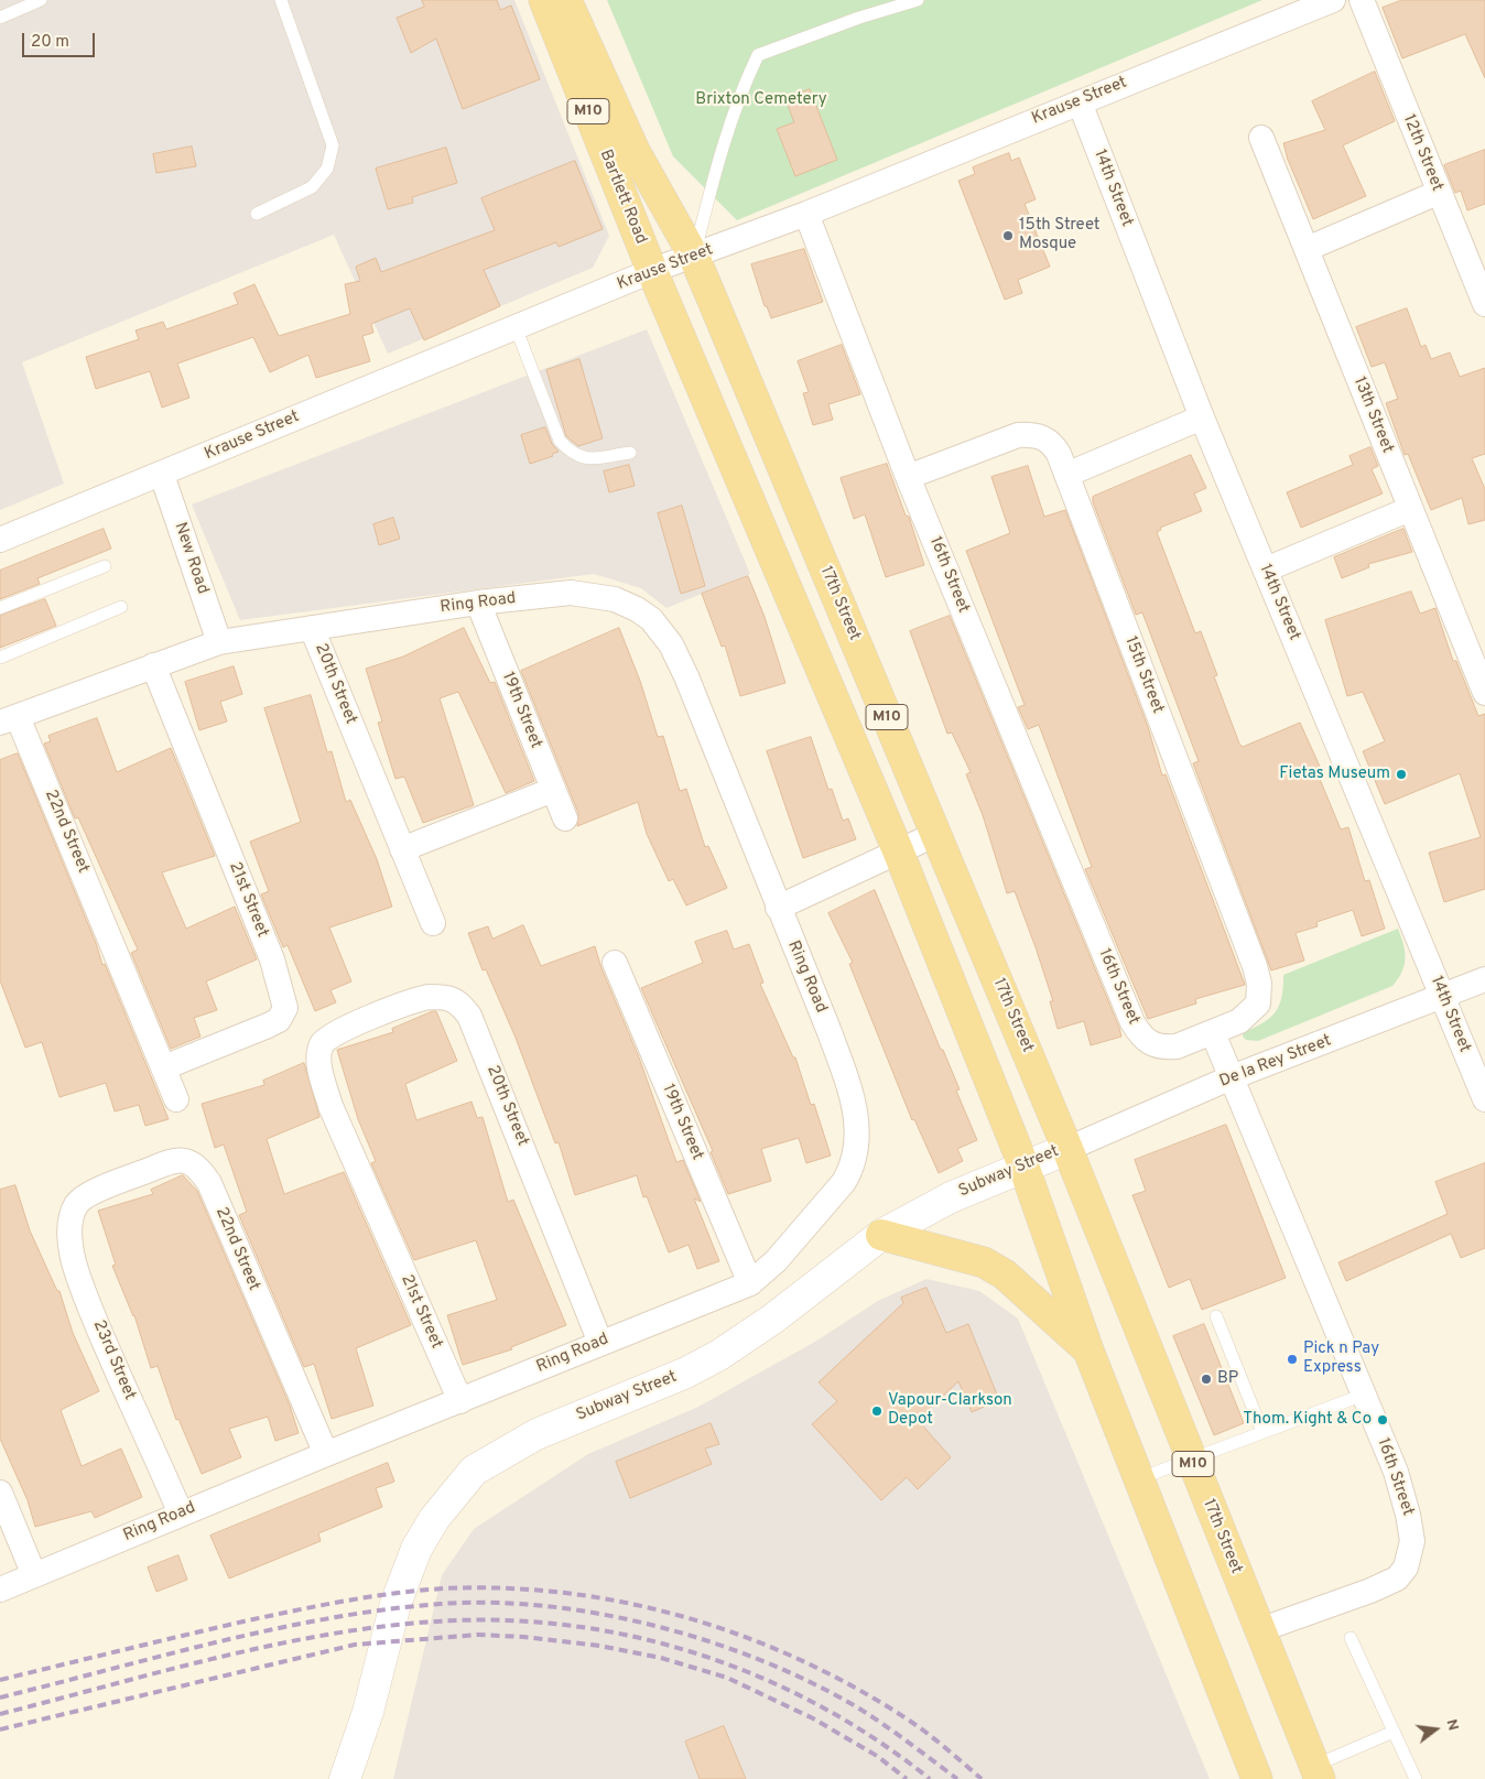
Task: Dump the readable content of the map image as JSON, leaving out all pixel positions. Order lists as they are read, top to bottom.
{
  "streets": {
    "main road": ["M10", "Bartlett Road", "17th Street"],
    "street": [
      "Krause Street",
      "12th Street",
      "14th Street",
      "13th Street",
      "New Road",
      "16th Street",
      "Ring Road",
      "15th Street",
      "20th Street",
      "19th Street",
      "22nd Street",
      "21st Street",
      "De la Rey Street",
      "Subway Street",
      "23rd Street"
    ]
  },
  "crossings": [
    ["Krause Street", "M10"],
    ["Krause Street", "14th Street"],
    ["Krause Street", "Bartlett Road"],
    ["Krause Street", "New Road"],
    ["Krause Street", "16th Street"],
    ["Krause Street", "17th Street"],
    ["M10", "Bartlett Road"],
    ["M10", "Subway Street"],
    ["14th Street", "De la Rey Street"],
    ["Bartlett Road", "17th Street"],
    ["New Road", "Ring Road"],
    ["16th Street", "17th Street"],
    ["16th Street", "15th Street"],
    ["16th Street", "De la Rey Street"],
    ["Ring Road", "20th Street"],
    ["Ring Road", "19th Street"],
    ["Ring Road", "22nd Street"],
    ["Ring Road", "21st Street"],
    ["Ring Road", "23rd Street"],
    ["17th Street", "De la Rey Street"],
    ["17th Street", "Subway Street"],
    ["20th Street", "21st Street"],
    ["22nd Street", "21st Street"],
    ["22nd Street", "23rd Street"],
    ["De la Rey Street", "Subway Street"]
  ],
  "parks": ["Brixton Cemetery"],
  "places": [
    "15th Street Mosque",
    "Fietas Museum",
    "Pick n Pay Express",
    "BP",
    "Vapour-Clarkson Depot",
    "Thom. Kight & Co"
  ],
  "scale_bar": "20 m",
  "north": "right"
}
